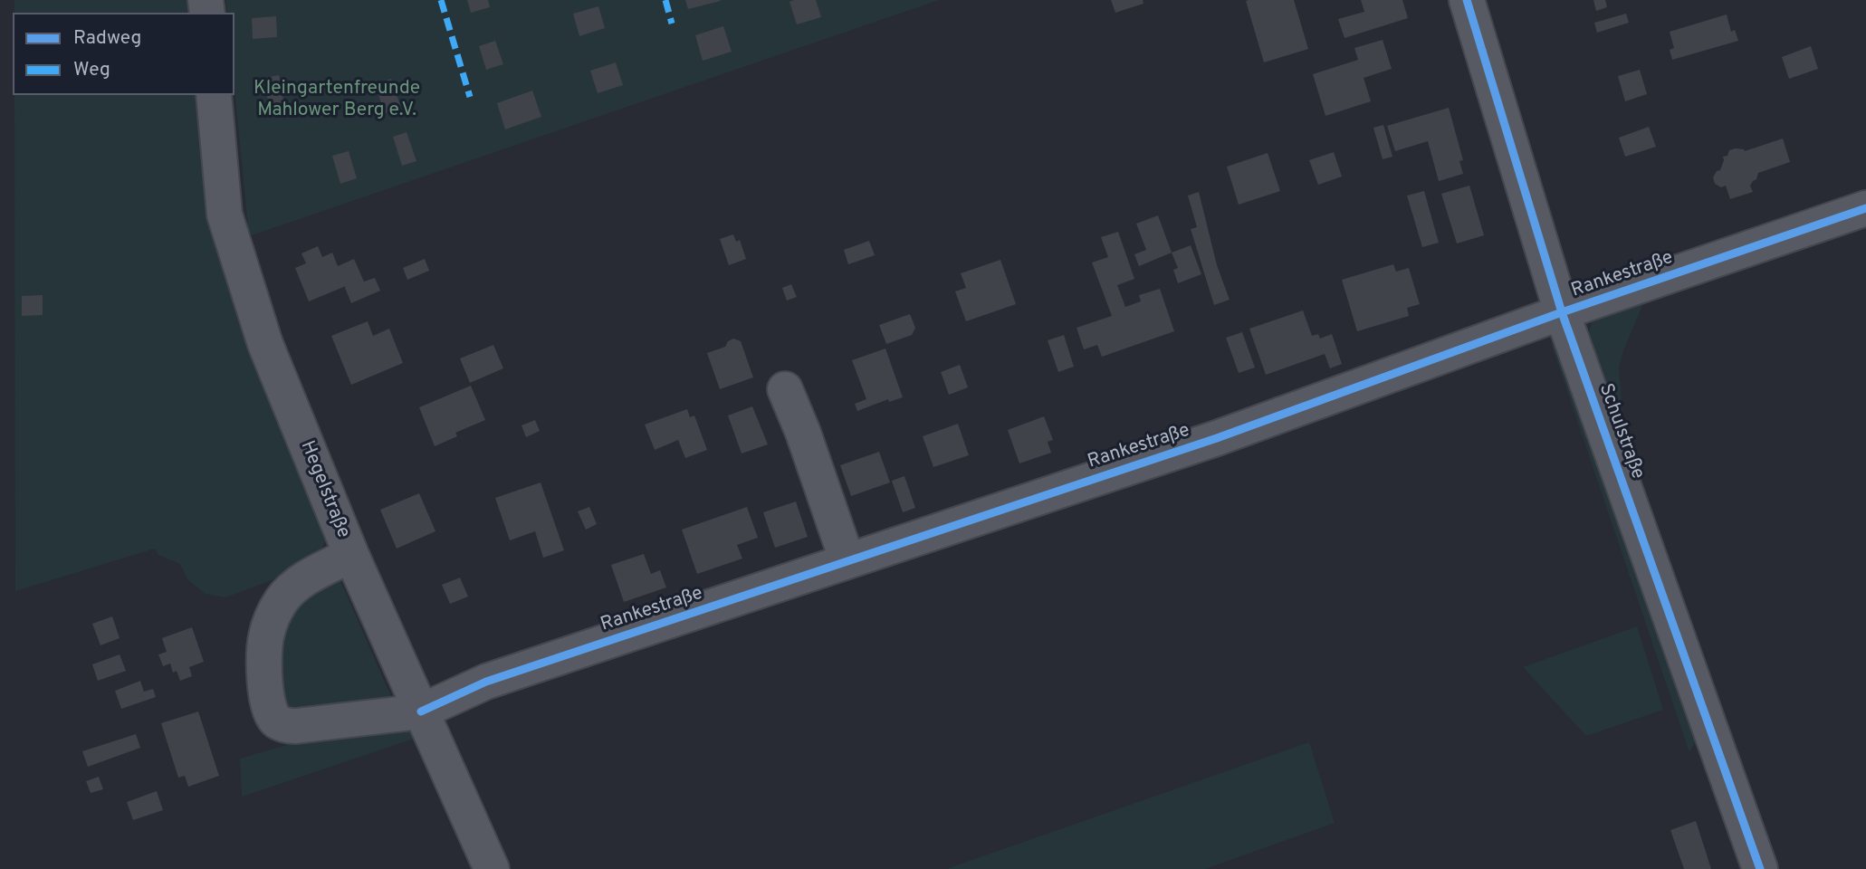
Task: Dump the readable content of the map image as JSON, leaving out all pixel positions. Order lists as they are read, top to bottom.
{
  "streets": {
    "street": ["Rankestraße", "Schulstraße", "Hegelstraße"]
  },
  "crossings": [
    ["Rankestraße", "Schulstraße"],
    ["Rankestraße", "Hegelstraße"]
  ],
  "parks": ["Kleingartenfreunde Mahlower Berg e.V."],
  "legend": ["Radweg", "Weg"]
}
